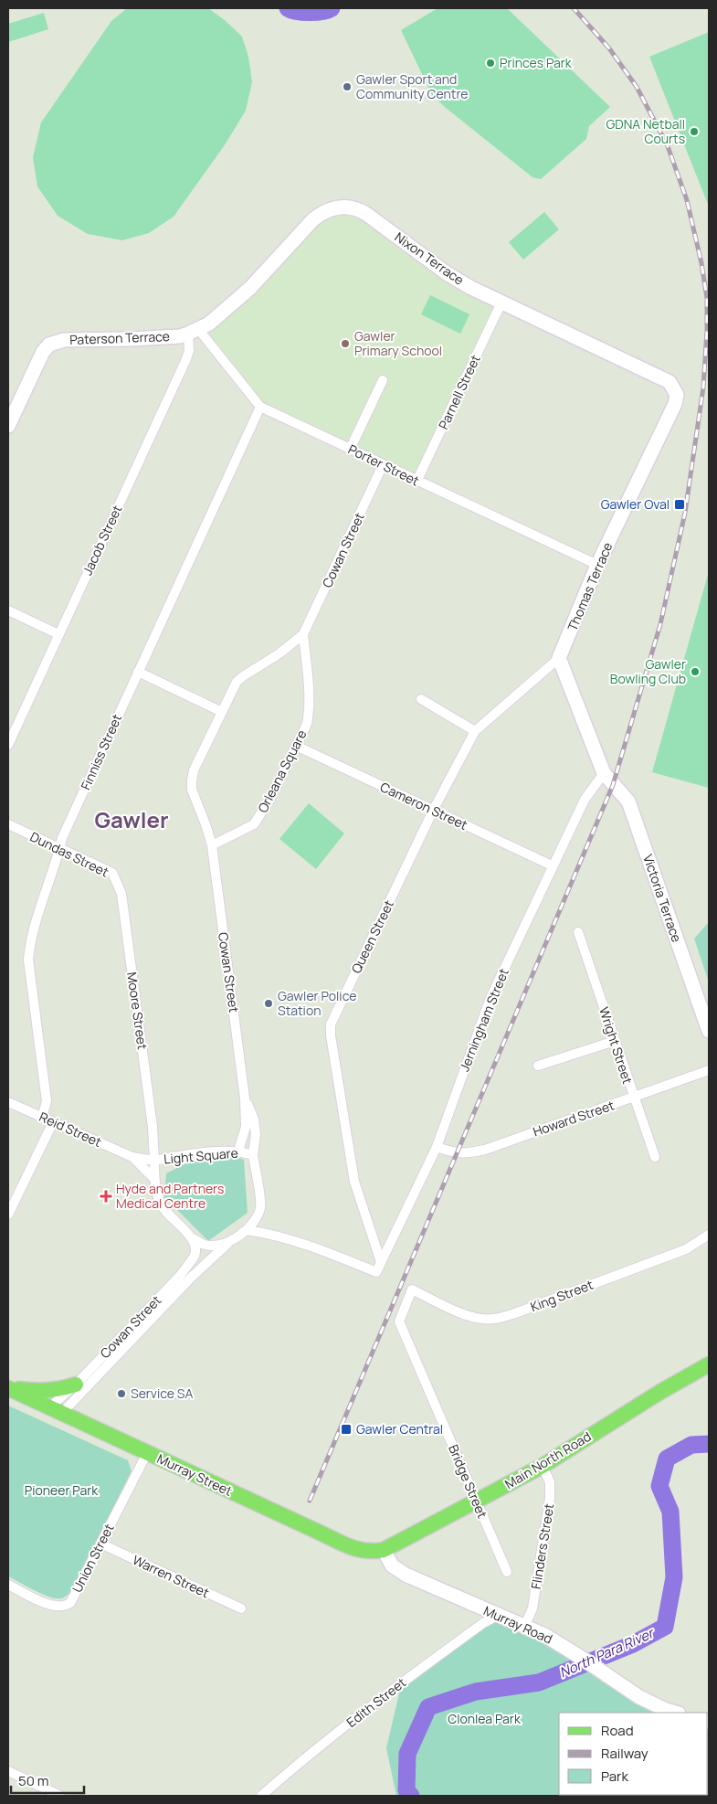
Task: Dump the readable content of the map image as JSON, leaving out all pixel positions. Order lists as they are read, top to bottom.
{
  "streets": {
    "main road": ["Main North Road", "Murray Street"],
    "street": [
      "Nixon Terrace",
      "Paterson Terrace",
      "Parnell Street",
      "Porter Street",
      "Jacob Street",
      "Cowan Street",
      "Thomas Terrace",
      "Finniss Street",
      "Orleana Square",
      "Cameron Street",
      "Dundas Street",
      "Victoria Terrace",
      "Queen Street",
      "Moore Street",
      "Jerningham Street",
      "Wright Street",
      "Howard Street",
      "Reid Street",
      "Light Square",
      "King Street",
      "Bridge Street",
      "Flinders Street",
      "Union Street",
      "Warren Street",
      "Murray Road",
      "Edith Street"
    ]
  },
  "crossings": [
    ["Nixon Terrace", "Paterson Terrace"],
    ["Nixon Terrace", "Parnell Street"],
    ["Nixon Terrace", "Porter Street"],
    ["Nixon Terrace", "Jacob Street"],
    ["Nixon Terrace", "Thomas Terrace"],
    ["Paterson Terrace", "Porter Street"],
    ["Paterson Terrace", "Jacob Street"],
    ["Parnell Street", "Porter Street"],
    ["Porter Street", "Jacob Street"],
    ["Porter Street", "Cowan Street"],
    ["Porter Street", "Thomas Terrace"],
    ["Porter Street", "Finniss Street"],
    ["Cowan Street", "Orleana Square"],
    ["Cowan Street", "Moore Street"],
    ["Cowan Street", "Jerningham Street"],
    ["Cowan Street", "Reid Street"],
    ["Cowan Street", "Light Square"],
    ["Cowan Street", "Murray Street"],
    ["Thomas Terrace", "Queen Street"],
    ["Finniss Street", "Dundas Street"],
    ["Finniss Street", "Reid Street"],
    ["Orleana Square", "Cameron Street"],
    ["Cameron Street", "Queen Street"],
    ["Cameron Street", "Jerningham Street"],
    ["Dundas Street", "Moore Street"],
    ["Victoria Terrace", "Jerningham Street"],
    ["Queen Street", "Jerningham Street"],
    ["Moore Street", "Jerningham Street"],
    ["Moore Street", "Reid Street"],
    ["Moore Street", "Light Square"],
    ["Jerningham Street", "Howard Street"],
    ["Jerningham Street", "Reid Street"],
    ["Jerningham Street", "Light Square"],
    ["Wright Street", "Howard Street"],
    ["Reid Street", "Light Square"],
    ["King Street", "Bridge Street"],
    ["Main North Road", "Murray Street"],
    ["Main North Road", "Bridge Street"],
    ["Main North Road", "Flinders Street"],
    ["Main North Road", "Murray Road"],
    ["Murray Street", "Union Street"],
    ["Murray Street", "Murray Road"],
    ["Flinders Street", "Murray Road"],
    ["Union Street", "Warren Street"],
    ["Murray Road", "Edith Street"]
  ],
  "districts": ["Gawler"],
  "water": ["North Para River"],
  "parks": ["Pioneer Park", "Clonlea Park"],
  "places": {
    "other": [
      "Princes Park",
      "Gawler Sport and Community Centre",
      "GDNA Netball Courts",
      "Gawler Primary School",
      "Gawler Bowling Club",
      "Gawler Police Station",
      "Service SA"
    ],
    "transit": ["Gawler Oval", "Gawler Central"],
    "health": ["Hyde and Partners Medical Centre"]
  },
  "legend": ["Road", "Railway", "Park"],
  "scale_bar": "50 m"
}
